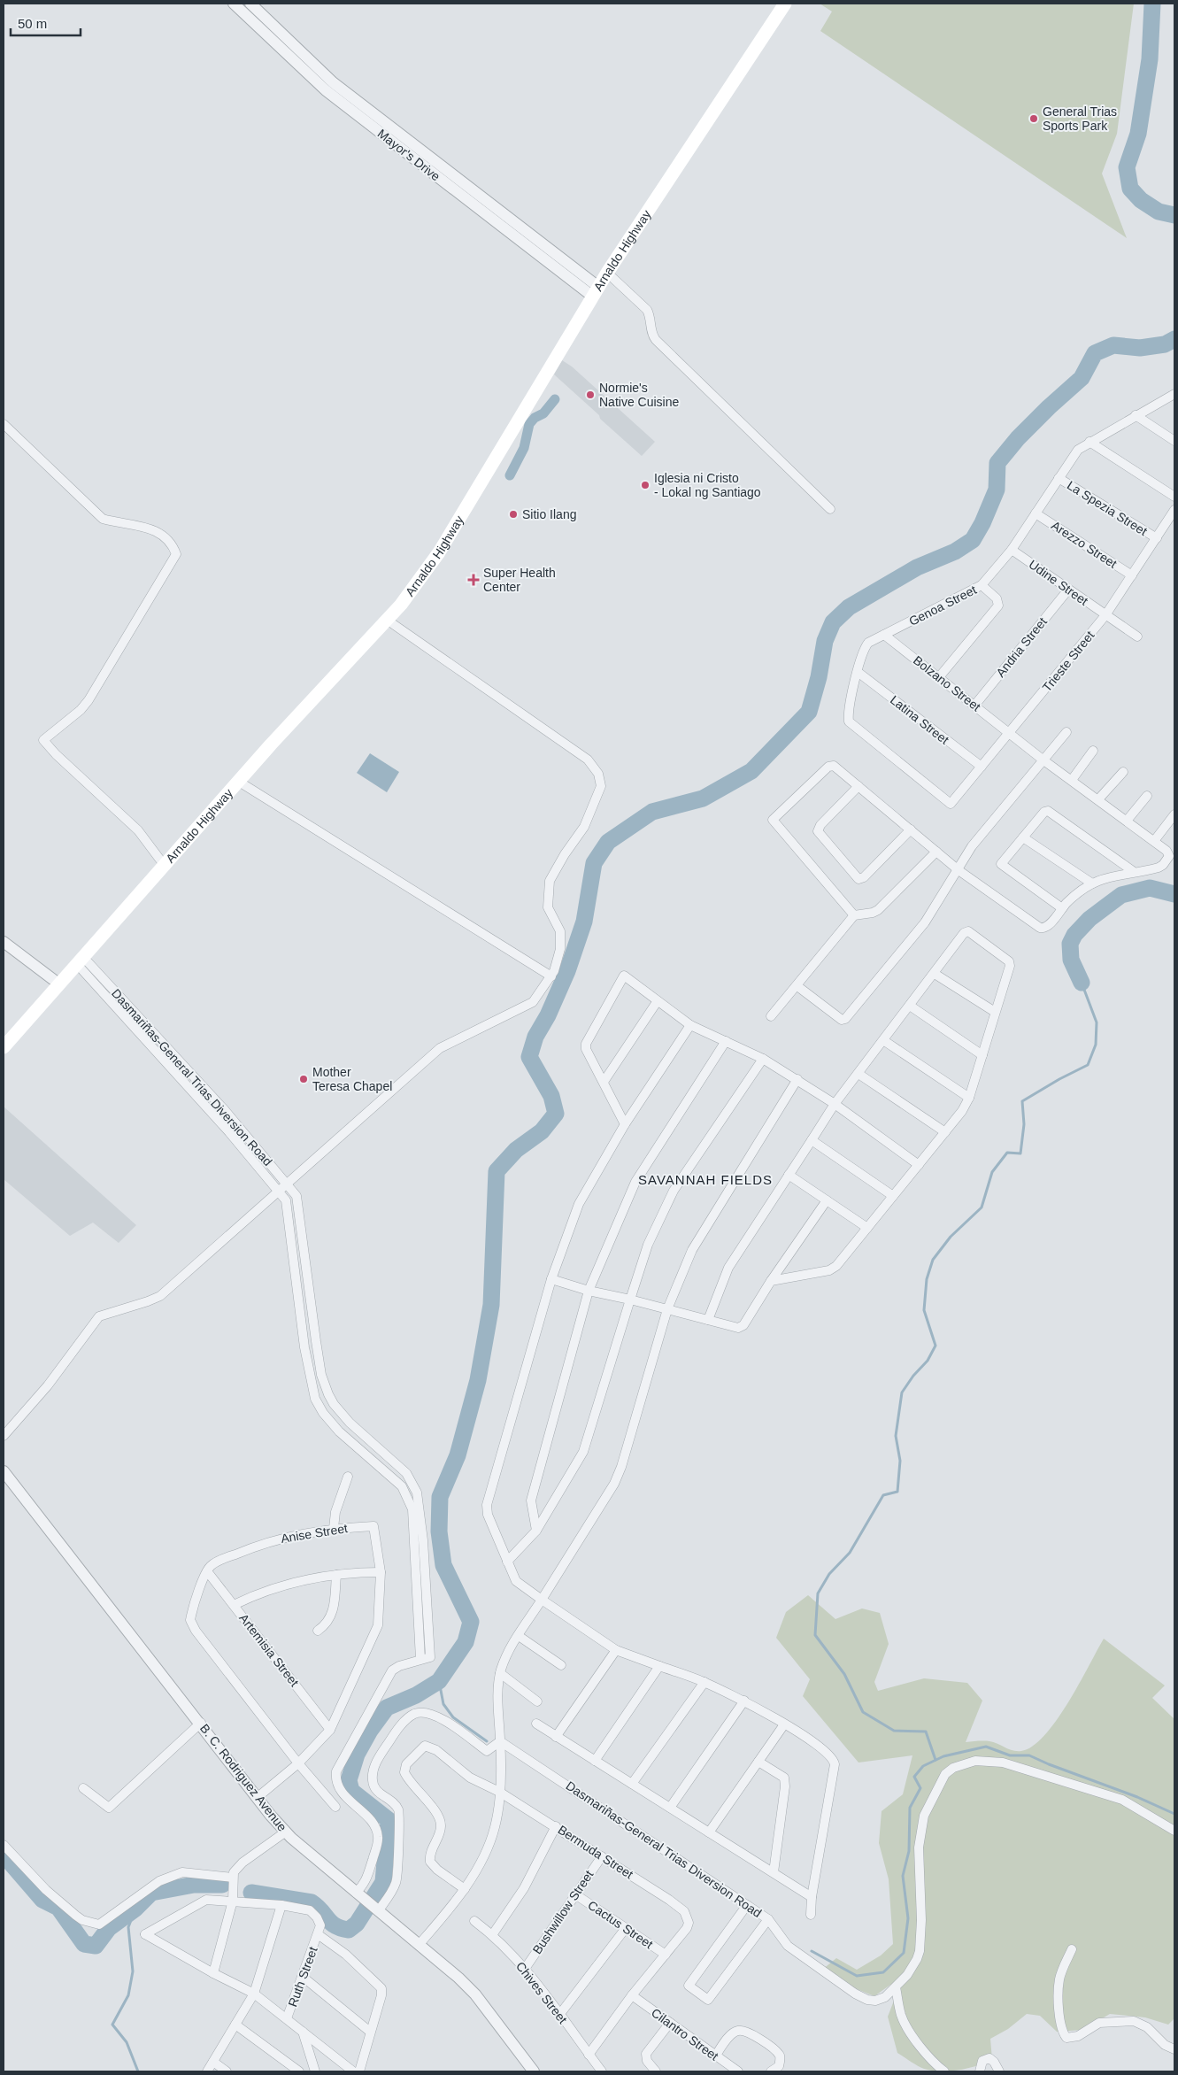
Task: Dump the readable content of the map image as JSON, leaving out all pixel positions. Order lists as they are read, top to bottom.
{
  "streets": {
    "main road": ["Arnaldo Highway"],
    "street": [
      "Mayor's Drive",
      "La Spezia Street",
      "Arezzo Street",
      "Udine Street",
      "Genoa Street",
      "Andria Street",
      "Trieste Street",
      "Bolzano Street",
      "Latina Street",
      "Dasmariñas-General Trias Diversion Road",
      "Anise Street",
      "Artemisia Street",
      "B. C. Rodriguez Avenue",
      "Bermuda Street",
      "Bushwillow Street",
      "Cactus Street",
      "Ruth Street",
      "Chives Street",
      "Cilantro Street"
    ]
  },
  "crossings": [
    ["Mayor's Drive", "Arnaldo Highway"],
    ["Arnaldo Highway", "Dasmariñas-General Trias Diversion Road"],
    ["La Spezia Street", "Genoa Street"],
    ["La Spezia Street", "Trieste Street"],
    ["Arezzo Street", "Genoa Street"],
    ["Arezzo Street", "Trieste Street"],
    ["Udine Street", "Genoa Street"],
    ["Udine Street", "Andria Street"],
    ["Udine Street", "Trieste Street"],
    ["Genoa Street", "Trieste Street"],
    ["Genoa Street", "Bolzano Street"],
    ["Genoa Street", "Latina Street"],
    ["Andria Street", "Bolzano Street"],
    ["Trieste Street", "Bolzano Street"],
    ["Trieste Street", "Latina Street"],
    ["Anise Street", "Artemisia Street"],
    ["Anise Street", "B. C. Rodriguez Avenue"],
    ["Bermuda Street", "Bushwillow Street"],
    ["Bermuda Street", "Cactus Street"],
    ["Bushwillow Street", "Cactus Street"],
    ["Bushwillow Street", "Chives Street"]
  ],
  "districts": ["SAVANNAH FIELDS"],
  "places": {
    "other": [
      "General Trias Sports Park",
      "Normie's Native Cuisine",
      "Iglesia ni Cristo - Lokal ng Santiago",
      "Sitio Ilang",
      "Mother Teresa Chapel"
    ],
    "health": ["Super Health Center"]
  },
  "scale_bar": "50 m"
}
